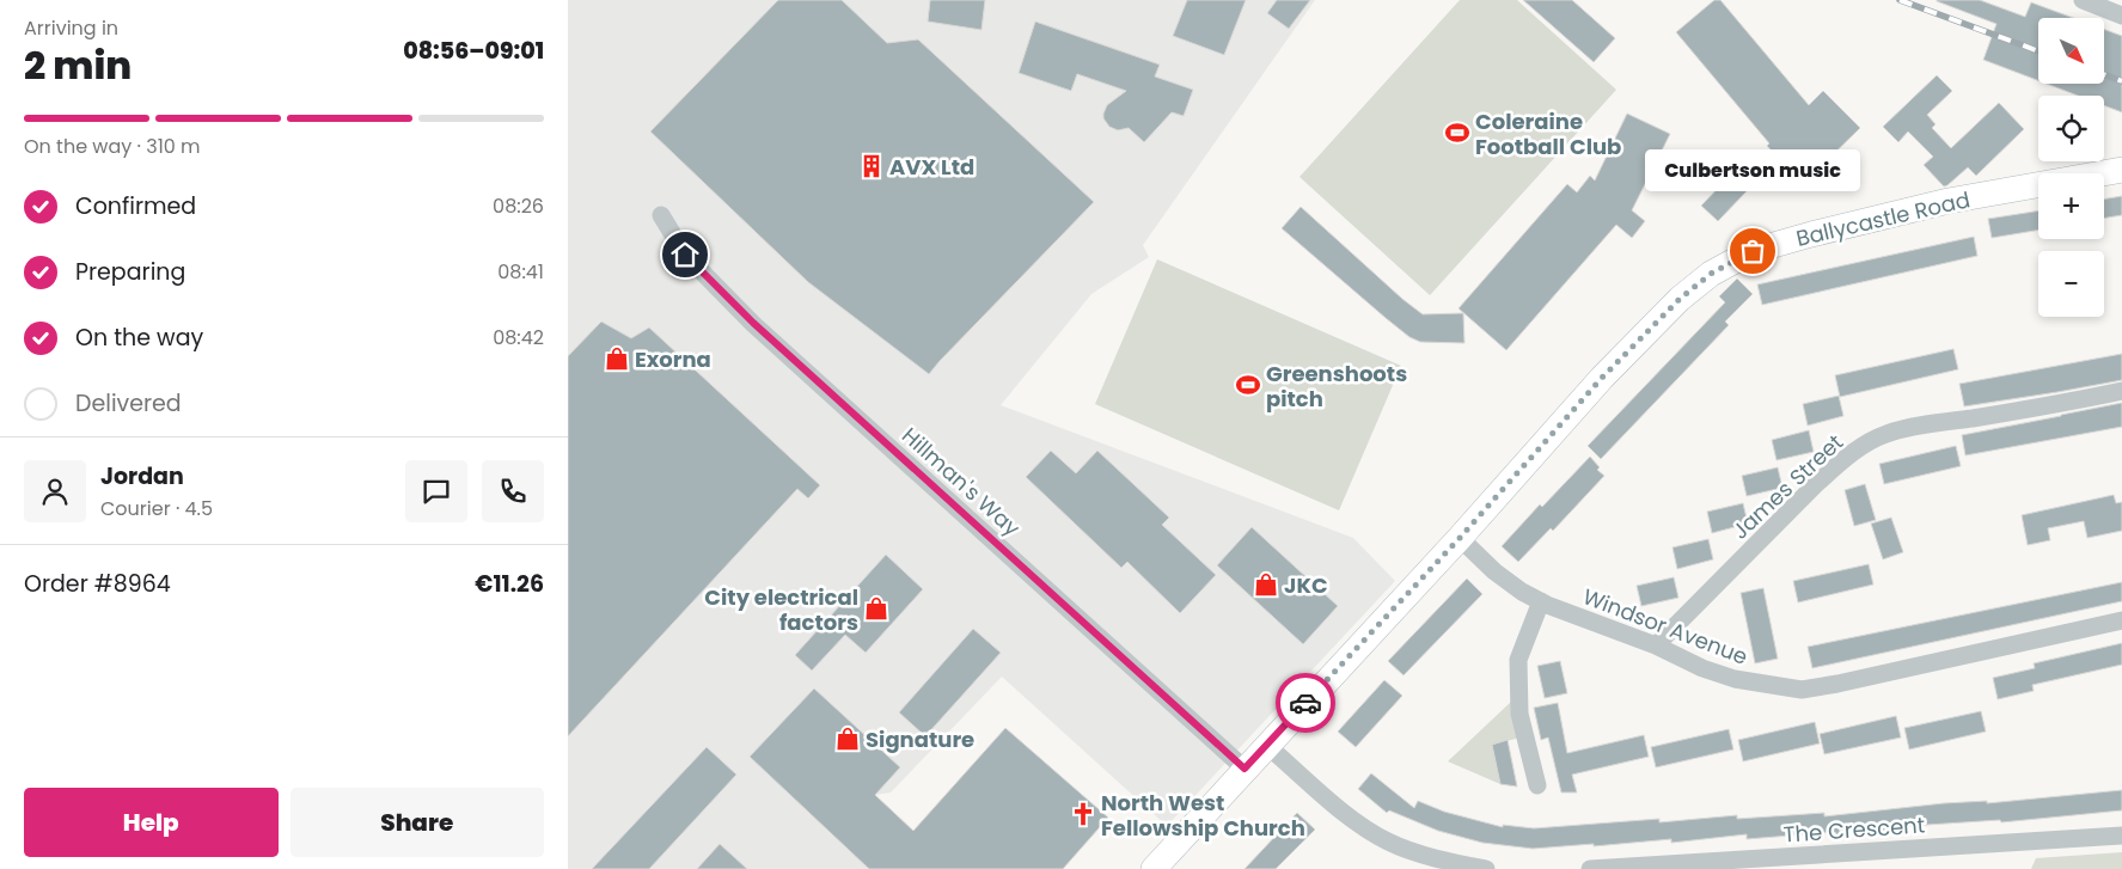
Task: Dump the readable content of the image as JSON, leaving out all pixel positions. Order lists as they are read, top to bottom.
{
  "streets": {
    "main road": ["Ballycastle Road"],
    "street": [
      "Hillman's Way",
      "James Street",
      "Windsor Avenue",
      "The Crescent"
    ]
  },
  "crossings": [
    ["Ballycastle Road", "Hillman's Way"],
    ["Ballycastle Road", "Windsor Avenue"],
    ["James Street", "Windsor Avenue"]
  ],
  "places": {
    "sports": ["Coleraine Football Club", "Greenshoots pitch"],
    "building": ["AVX Ltd"],
    "other": ["Culbertson music"],
    "shop": [
      "Exorna",
      "JKC",
      "City electrical factors",
      "Signature"
    ],
    "church": ["North West Fellowship Church"]
  },
  "north": "bottom right",
  "page": {
    "heading": ["2 min", "Arriving in", "08:56–09:01"],
    "panel": [
      "Jordan",
      "Courier · 4.5",
      "Order #8964",
      "€11.26"
    ],
    "map_buttons": ["+", "−"],
    "bar": "On the way · 310 m",
    "bubble": "Culbertson music",
    "list": [
      ["Confirmed", "08:26"],
      ["Preparing", "08:41"],
      ["On the way", "08:42"],
      "Delivered"
    ],
    "buttons": ["Help", "Share"]
  }
}
